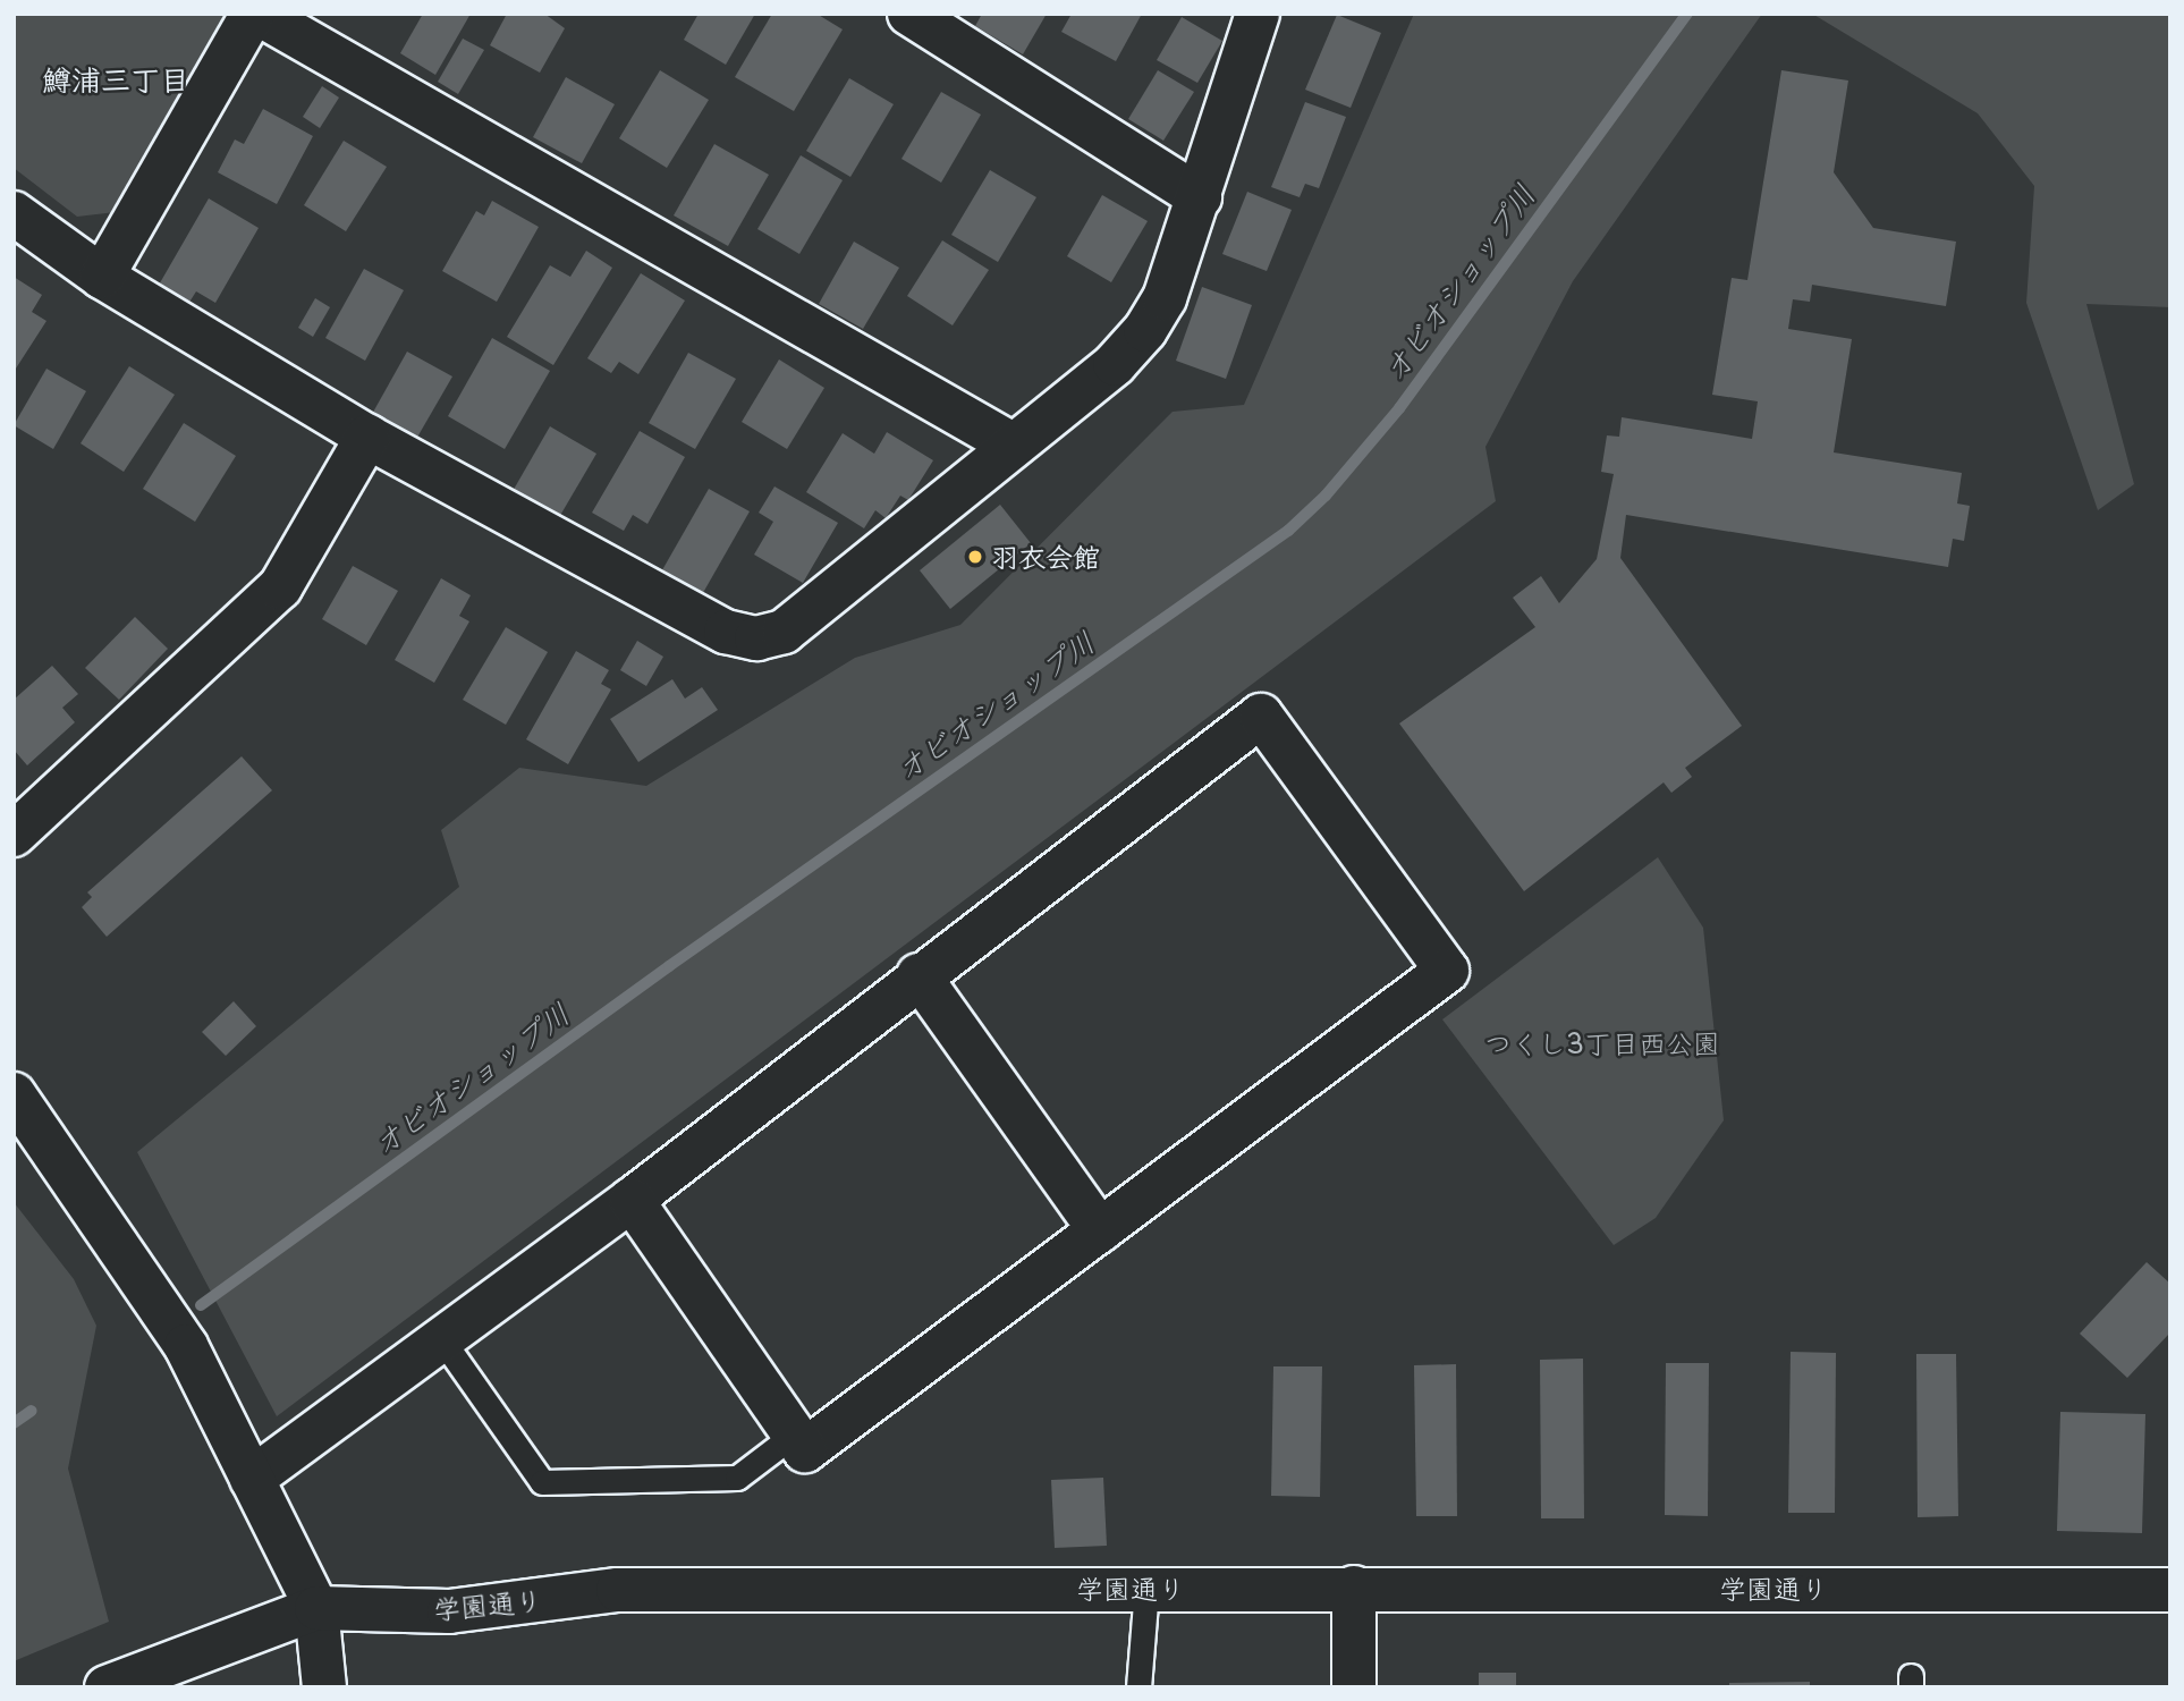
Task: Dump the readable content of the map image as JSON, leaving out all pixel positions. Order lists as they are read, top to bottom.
{
  "streets": {
    "street": ["学園通り"]
  },
  "districts": ["鱒浦三丁目"],
  "water": ["オビオショップ川"],
  "parks": ["つくし3丁目西公園"],
  "places": ["羽衣会館"]
}
